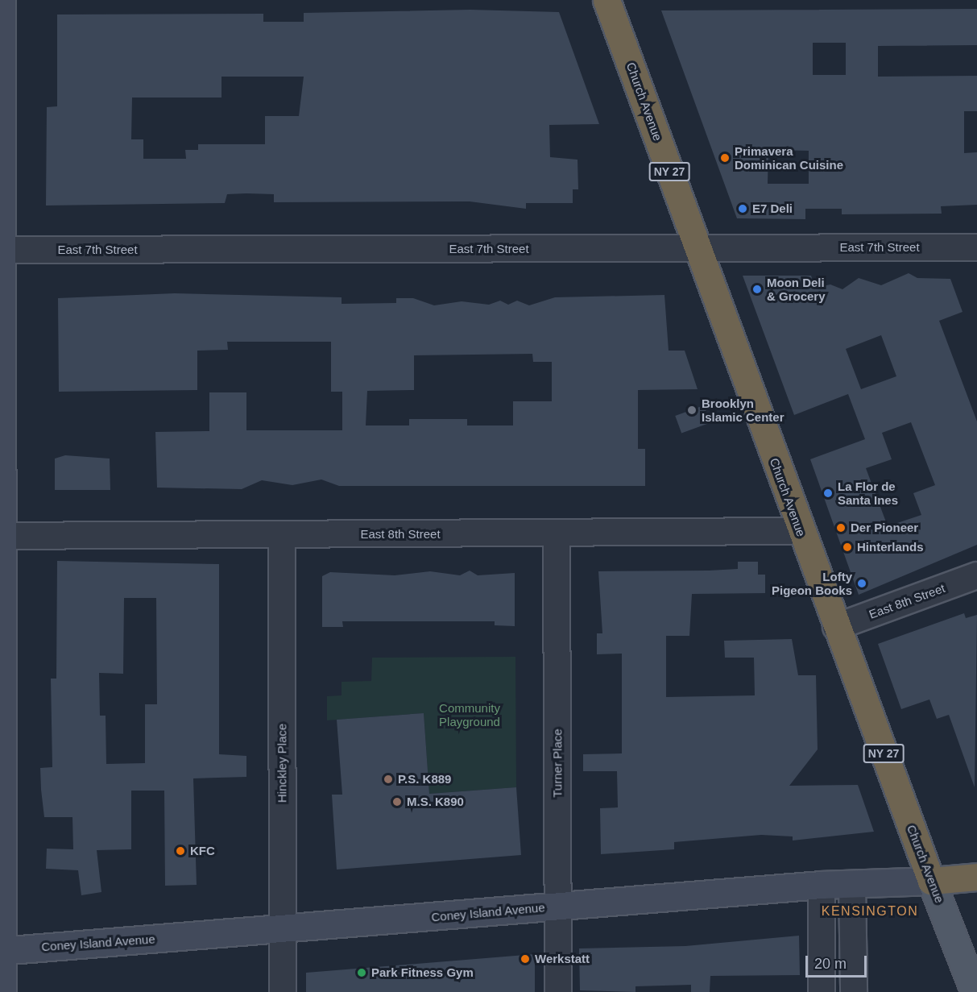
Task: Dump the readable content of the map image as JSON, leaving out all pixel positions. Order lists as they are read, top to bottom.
{
  "streets": {
    "highway": ["Church Avenue", "NY 27", "Coney Island Avenue"],
    "street": [
      "East 7th Street",
      "East 8th Street",
      "Hinckley Place",
      "Turner Place"
    ]
  },
  "crossings": [
    ["Church Avenue", "East 7th Street"],
    ["Church Avenue", "East 8th Street"],
    ["Church Avenue", "Coney Island Avenue"],
    ["East 8th Street", "Hinckley Place"],
    ["East 8th Street", "Turner Place"],
    ["Hinckley Place", "Coney Island Avenue"],
    ["Turner Place", "Coney Island Avenue"]
  ],
  "districts": ["KENSINGTON"],
  "parks": ["Community Playground"],
  "places": [
    "Primavera Dominican Cuisine",
    "E7 Deli",
    "Moon Deli & Grocery",
    "Brooklyn Islamic Center",
    "La Flor de Santa Ines",
    "Der Pioneer",
    "Hinterlands",
    "Lofty Pigeon Books",
    "P.S. K889",
    "M.S. K890",
    "KFC",
    "Werkstatt",
    "Park Fitness Gym"
  ],
  "scale_bar": "20 m"
}
